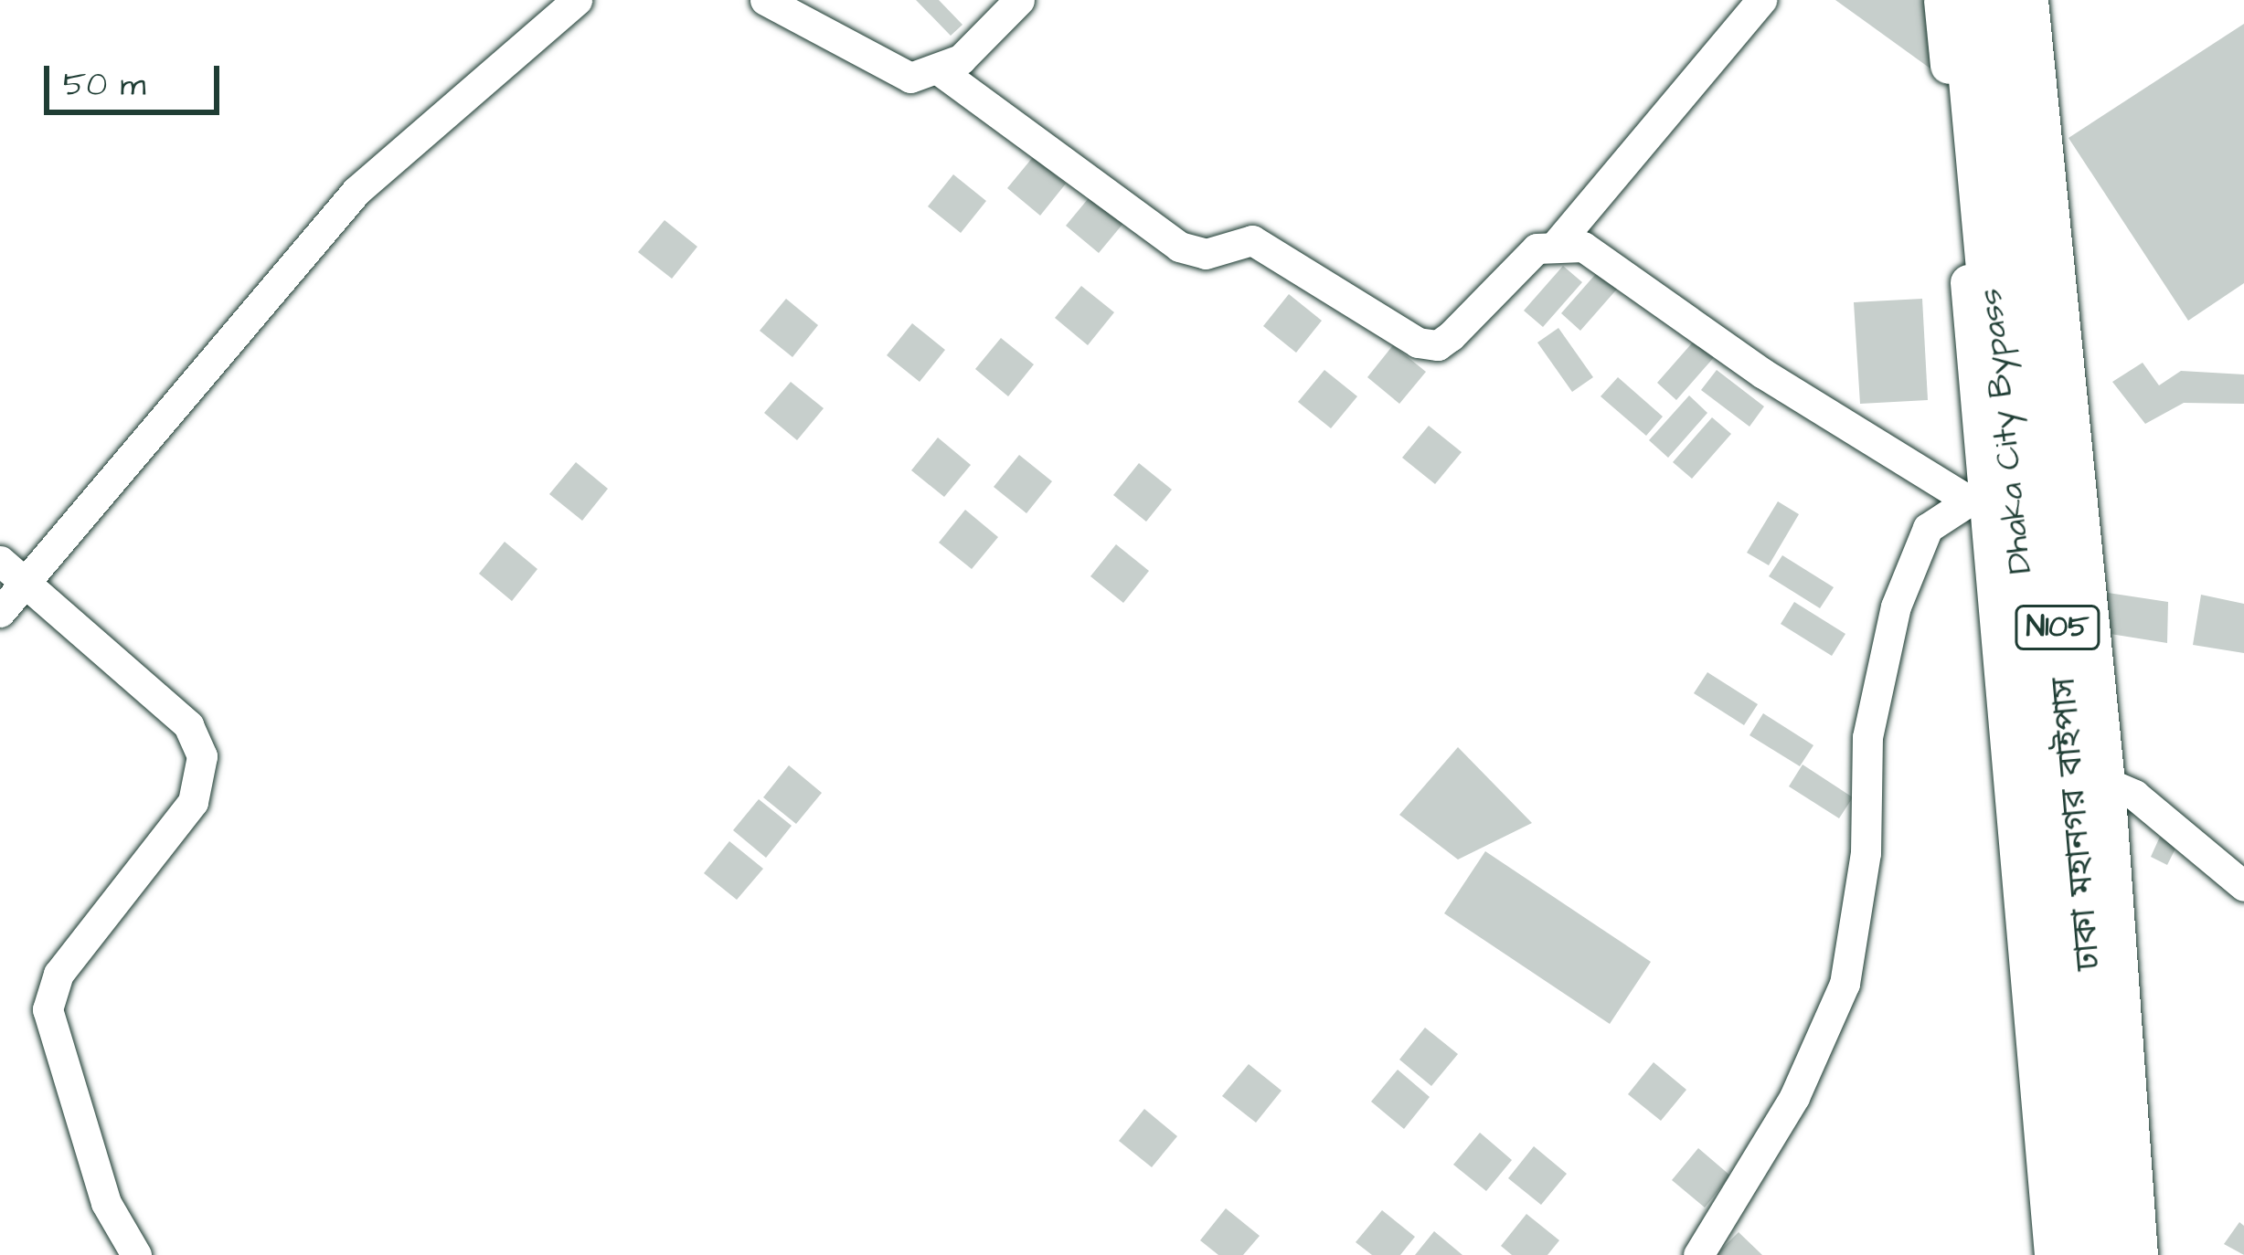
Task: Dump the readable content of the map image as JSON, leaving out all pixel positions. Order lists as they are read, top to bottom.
{
  "streets": {
    "highway": ["Dhaka City Bypass", "N105", "ঢাকা মহানগর বাইপাস"]
  },
  "scale_bar": "50 m"
}
